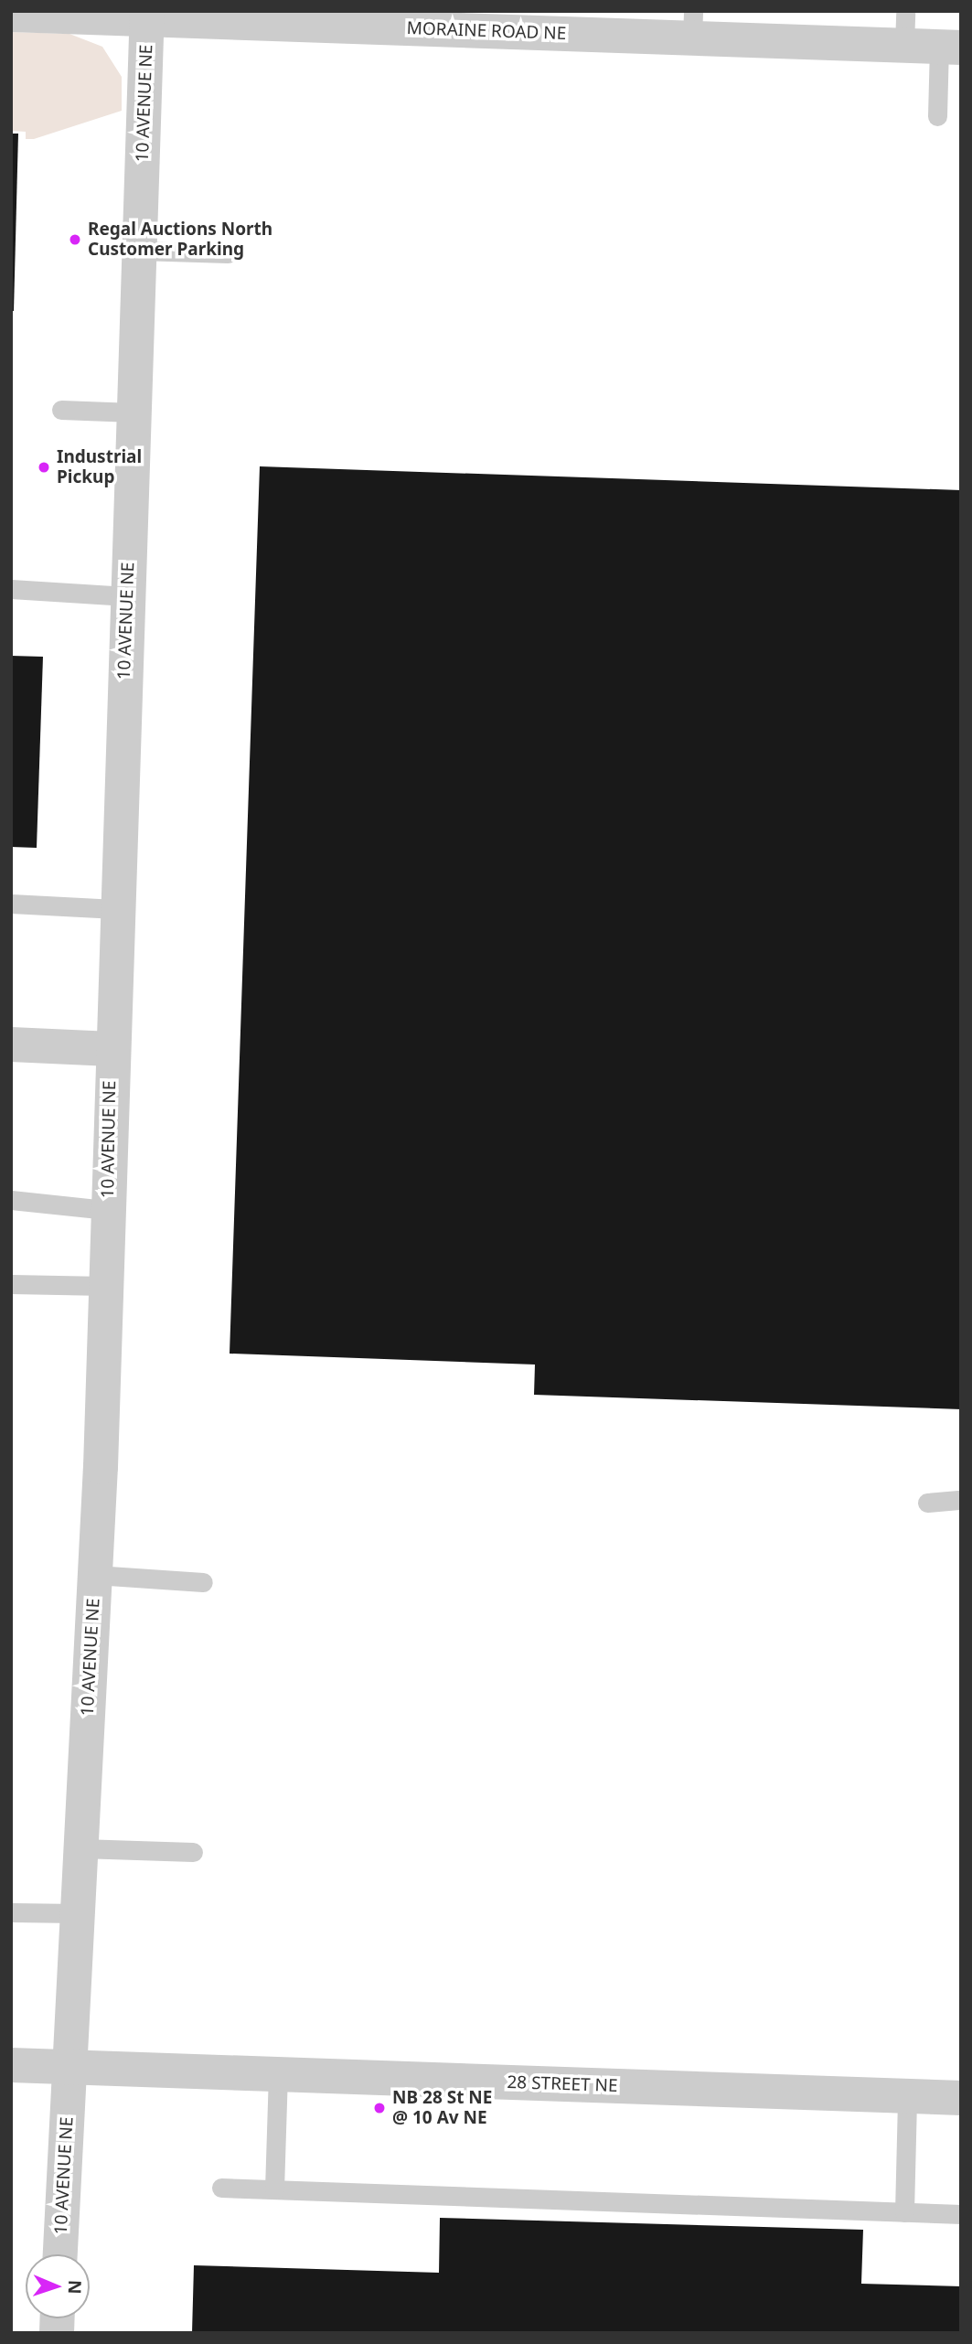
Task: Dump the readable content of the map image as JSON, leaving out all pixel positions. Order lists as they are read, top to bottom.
{
  "streets": {
    "street": ["MORAINE ROAD NE", "10 AVENUE NE", "28 STREET NE"]
  },
  "crossings": [
    ["MORAINE ROAD NE", "10 AVENUE NE"],
    ["10 AVENUE NE", "28 STREET NE"]
  ],
  "places": ["Regal Auctions North Customer Parking", "Industrial Pickup", "NB 28 St NE @ 10 Av NE"],
  "north": "right"
}
